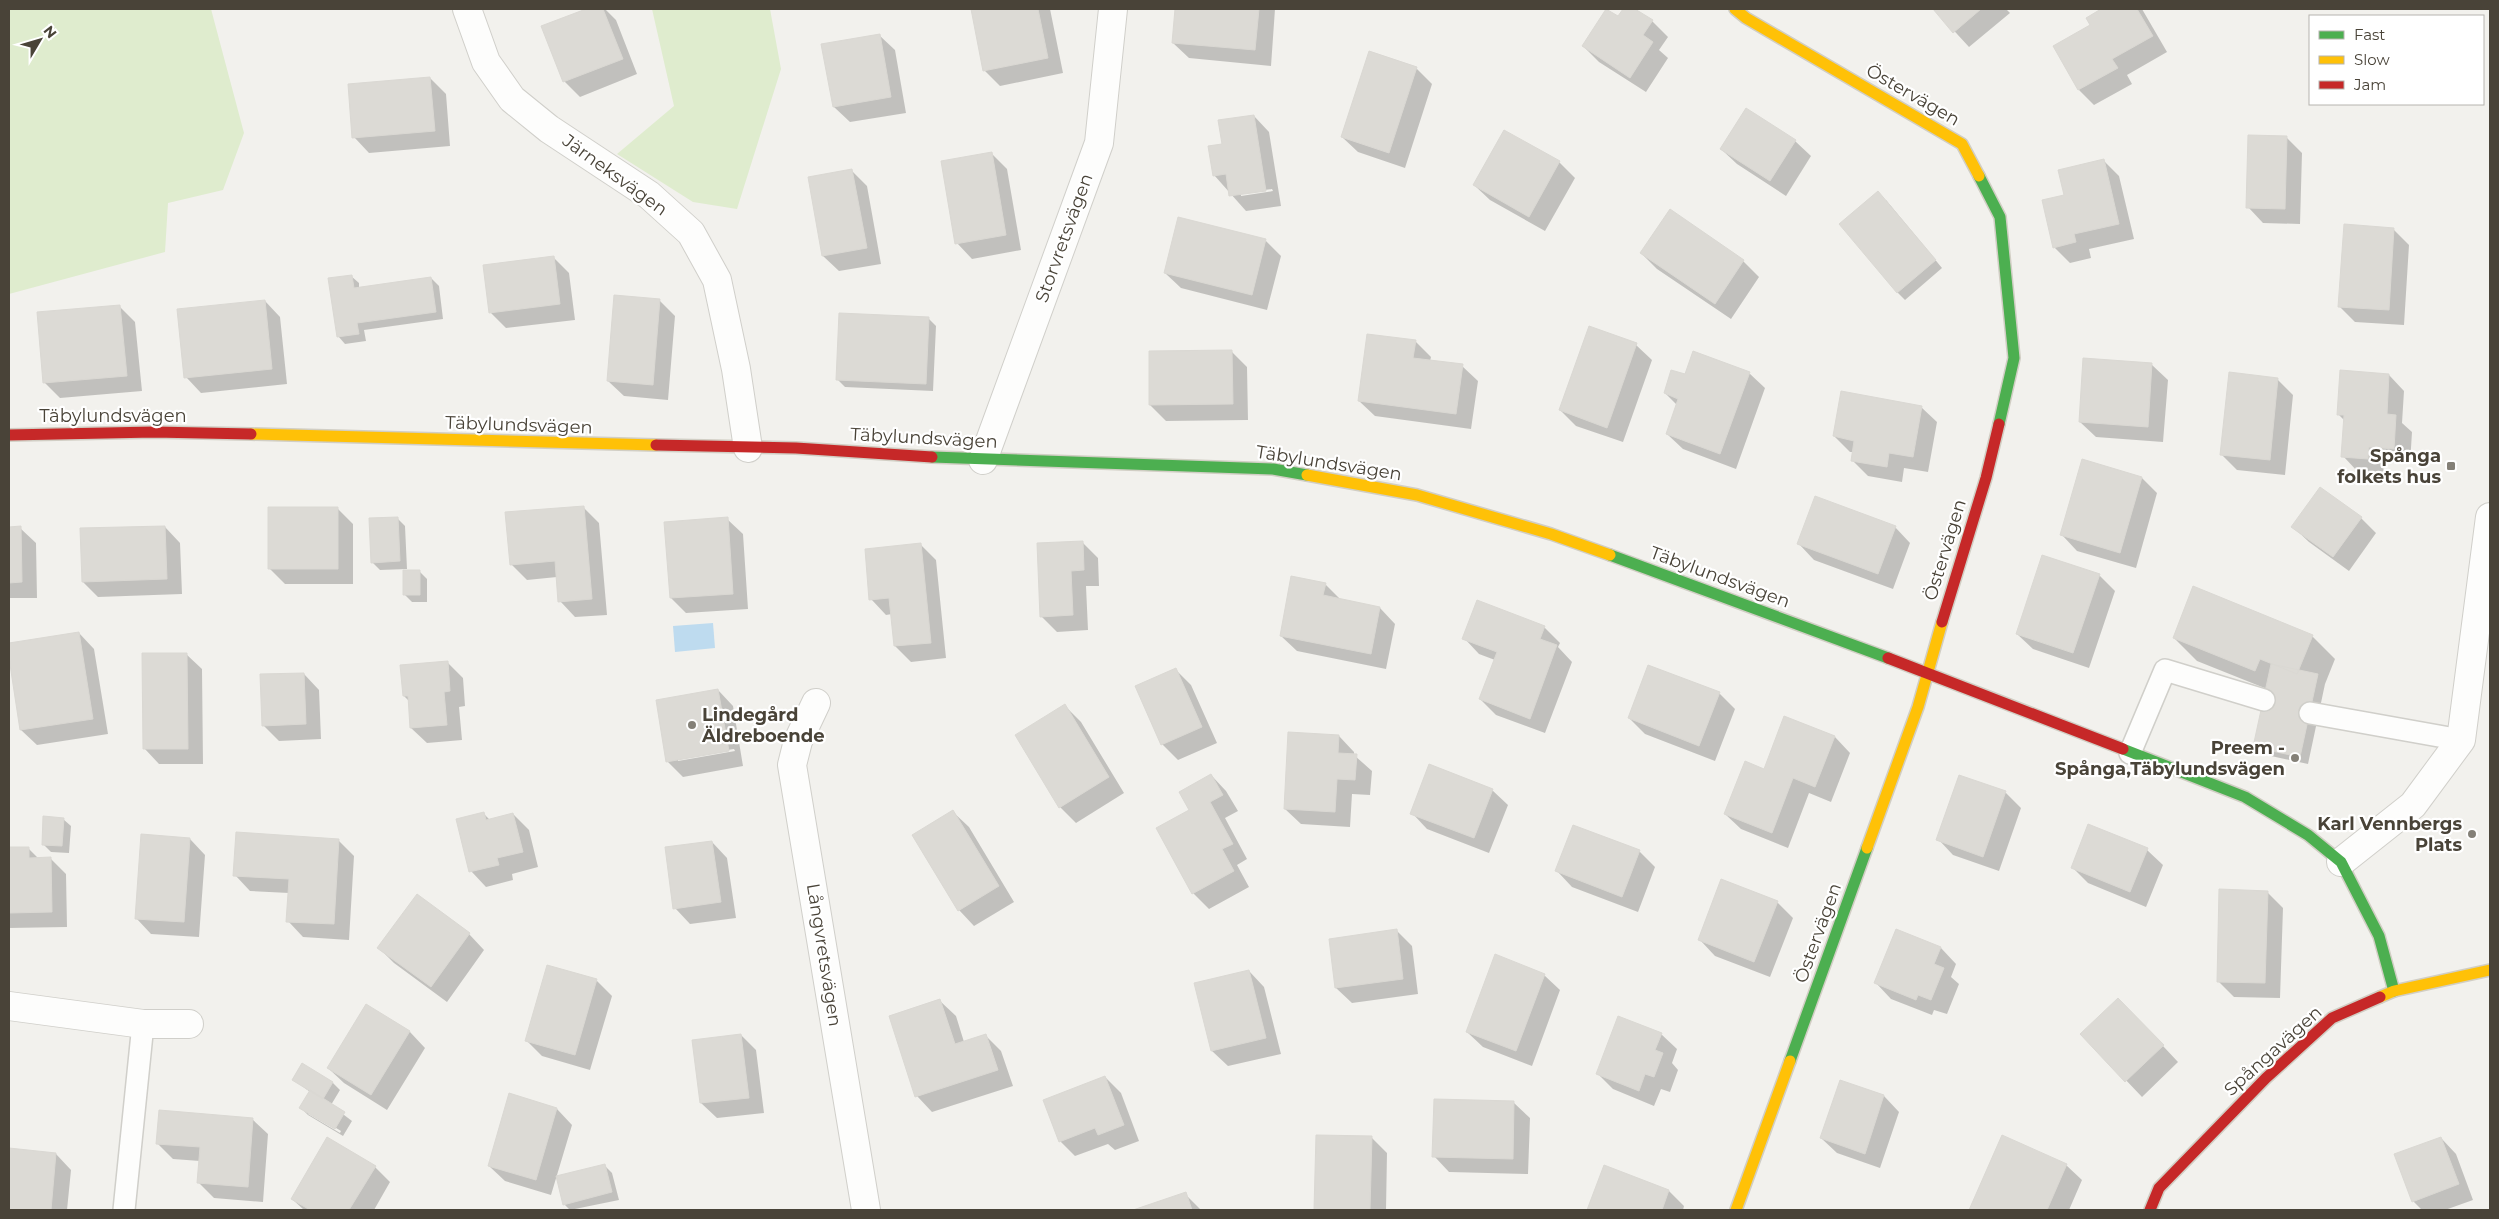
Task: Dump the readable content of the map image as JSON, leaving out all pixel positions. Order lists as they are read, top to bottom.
{
  "streets": {
    "street": [
      "Östervägen",
      "Järneksvägen",
      "Storvretsvägen",
      "Täbylundsvägen",
      "Långvretsvägen",
      "Spångavägen"
    ]
  },
  "crossings": [
    ["Östervägen", "Täbylundsvägen"],
    ["Järneksvägen", "Täbylundsvägen"],
    ["Storvretsvägen", "Täbylundsvägen"],
    ["Täbylundsvägen", "Spångavägen"]
  ],
  "places": {
    "transit": ["Spånga folkets hus"],
    "other": ["Lindegård Äldreboende", "Preem - Spånga,Täbylundsvägen", "Karl Vennbergs Plats"]
  },
  "legend": ["Fast", "Slow", "Jam"],
  "north": "top right"
}
